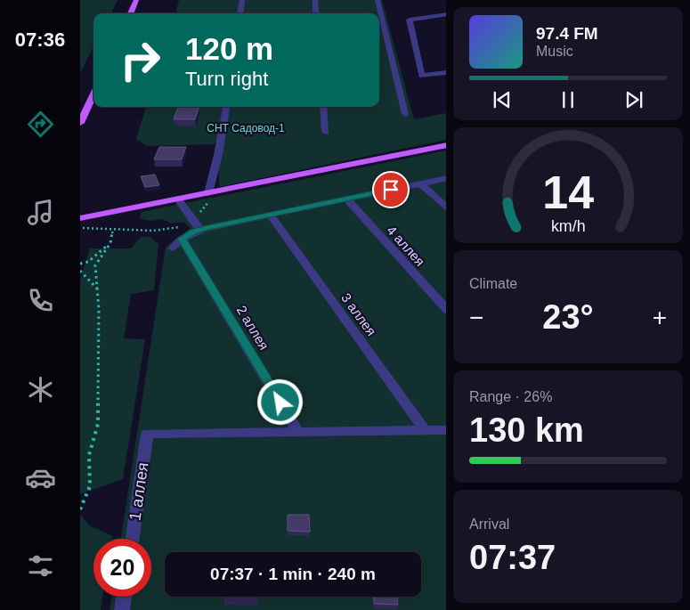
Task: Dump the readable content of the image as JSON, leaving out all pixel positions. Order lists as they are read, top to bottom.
{
  "streets": {
    "street": [
      "4 аллея",
      "3 аллея",
      "2 аллея",
      "1 аллея"
    ]
  },
  "crossings": [
    ["2 аллея", "1 аллея"]
  ],
  "parks": ["СНТ Садовод-1"],
  "page": {
    "tabs": "07:36",
    "turn": ["120 m", "Turn right"],
    "song": ["97.4 FM", "Music"],
    "tile": [
      "Climate",
      ["Range · 26%", "130 km"],
      ["Arrival", "07:37"]
    ],
    "heat": ["−", "23°", "+"],
    "limit": "20",
    "trip": "07:37 · 1 min · 240 m",
    "gauge": ["14", "km/h"]
  }
}
